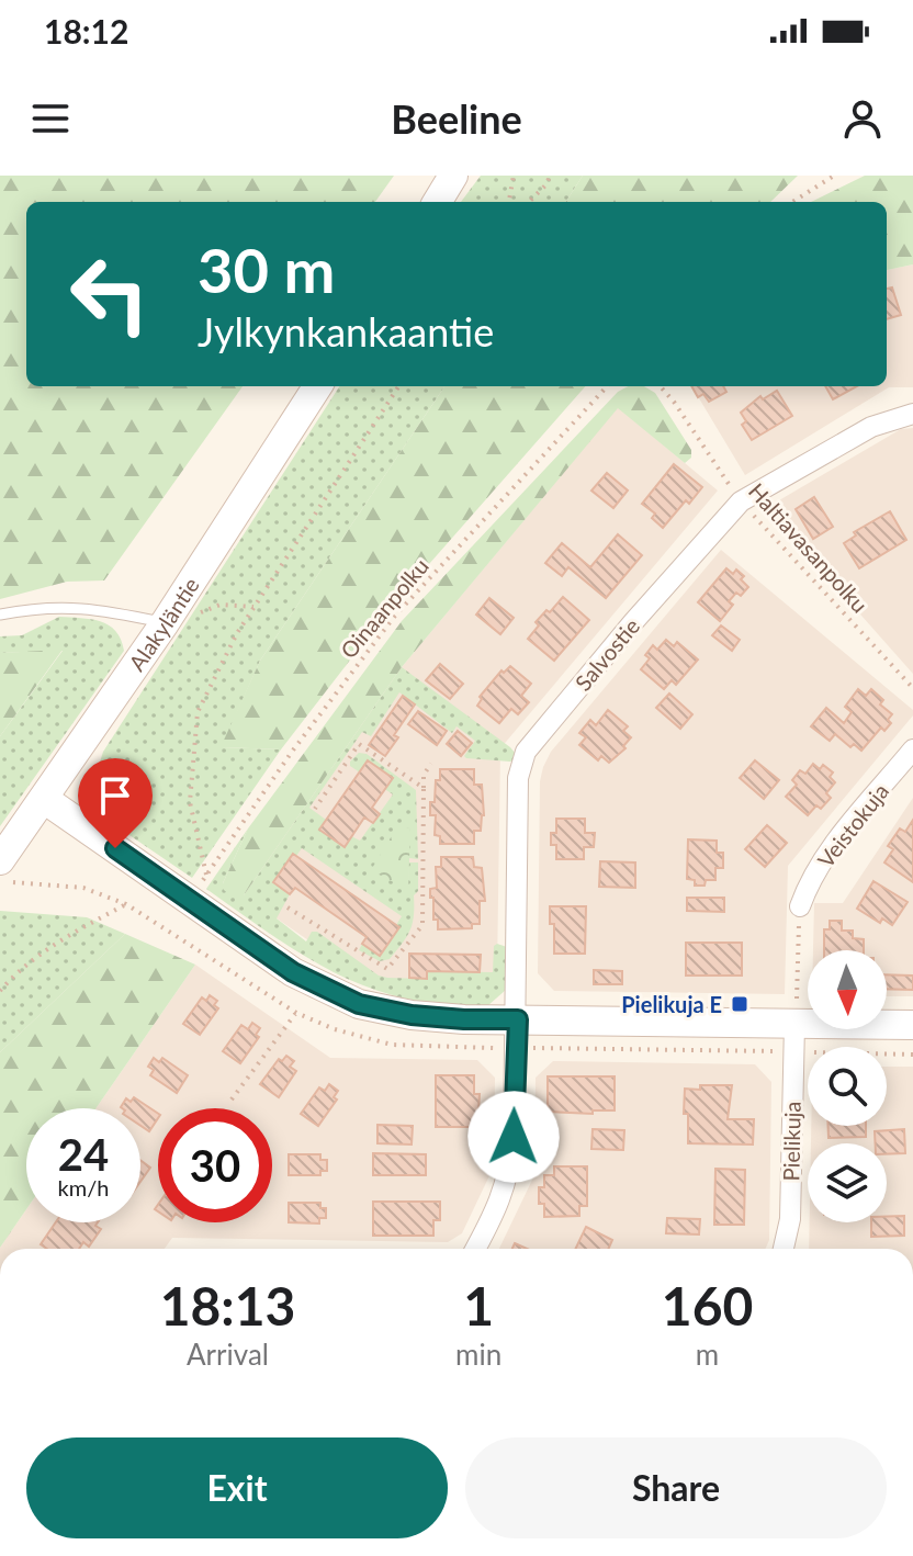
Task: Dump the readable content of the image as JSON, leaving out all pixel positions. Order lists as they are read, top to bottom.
{
  "streets": {
    "street": [
      "Alakyläntie",
      "Salvostie",
      "Veistokuja",
      "Pielikuja"
    ],
    "path": ["Haltiavasanpolku", "Oinaanpolku"]
  },
  "crossings": [
    ["Haltiavasanpolku", "Salvostie"]
  ],
  "places": {
    "transit": ["Pielikuja E"]
  },
  "north": "bottom",
  "page": {
    "status": "18:12",
    "header": "Beeline",
    "turn": ["30 m", "Jylkynkankaantie"],
    "speed": "24 km/h",
    "limit": "30",
    "eta": [
      "18:13",
      "Arrival",
      "1",
      "min",
      "160",
      "m"
    ],
    "buttons": ["Exit", "Share"]
  }
}
